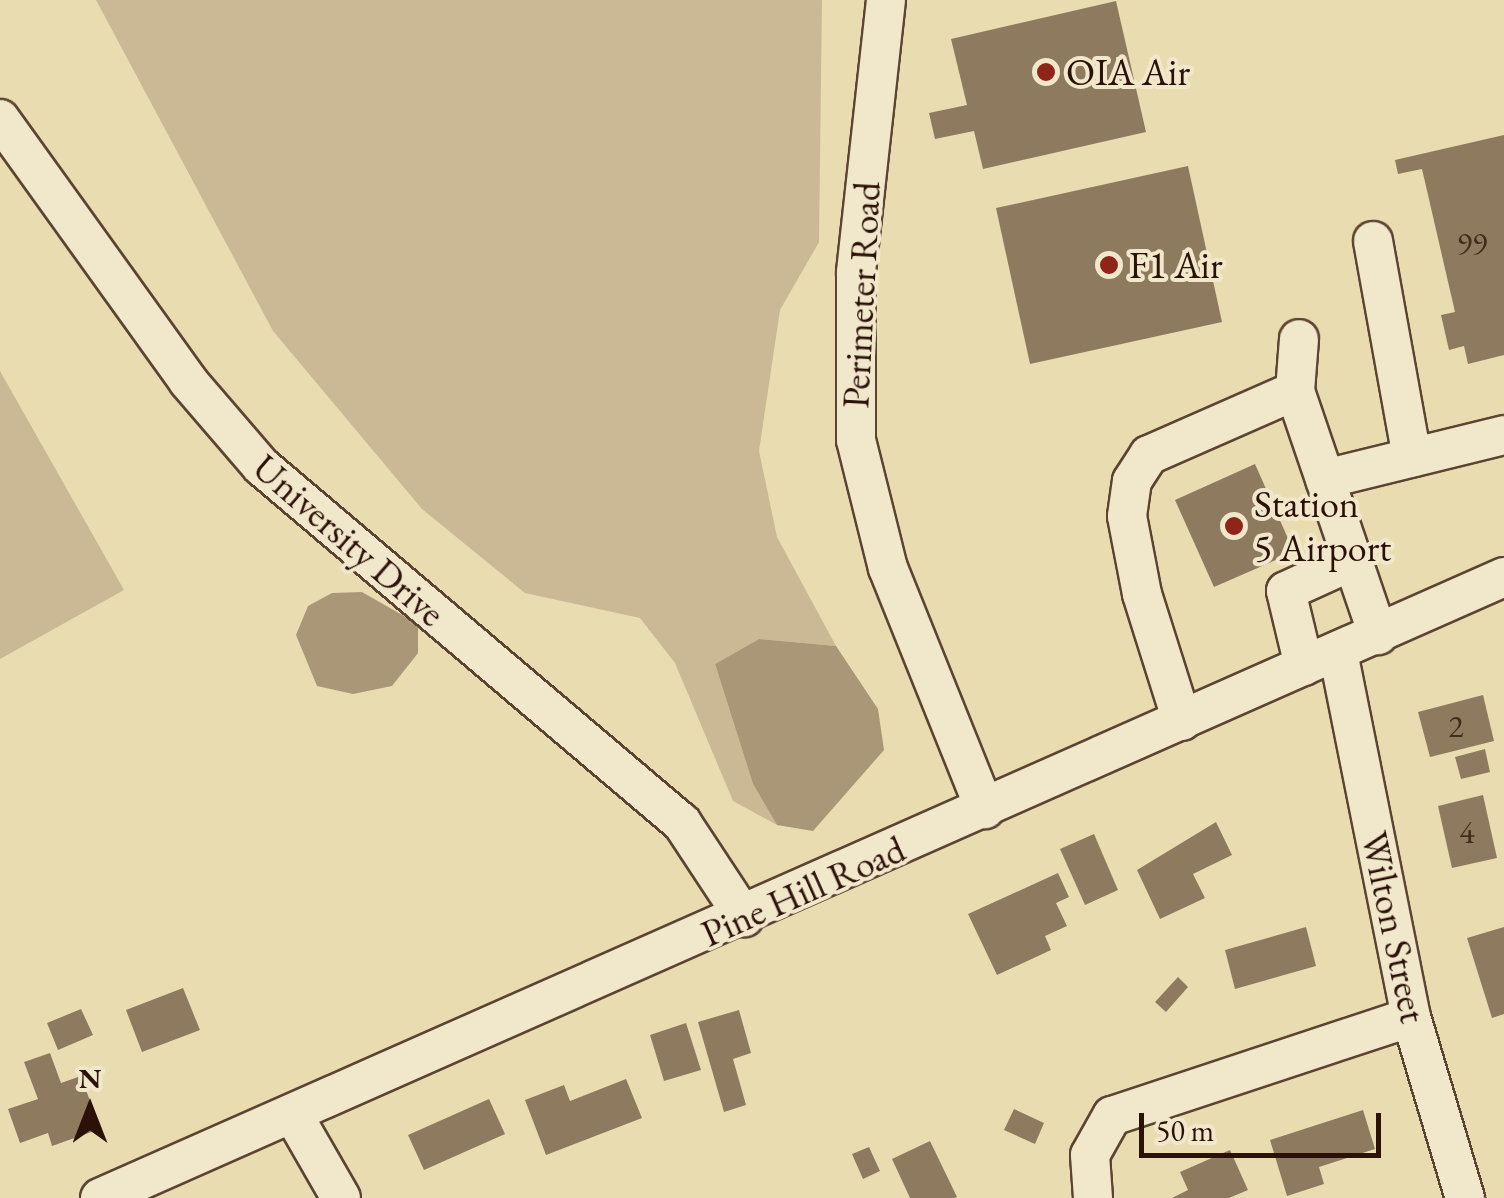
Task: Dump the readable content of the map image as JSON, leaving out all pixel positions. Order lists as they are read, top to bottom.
{
  "streets": {
    "street": [
      "Perimeter Road",
      "University Drive",
      "Pine Hill Road",
      "Wilton Street"
    ]
  },
  "crossings": [
    ["Perimeter Road", "Pine Hill Road"],
    ["University Drive", "Pine Hill Road"],
    ["Pine Hill Road", "Wilton Street"]
  ],
  "places": ["OIA Air", "F1 Air", "Station 5 Airport"],
  "house_numbers": ["99", "2", "4"],
  "scale_bar": "50 m",
  "north": "top"
}
